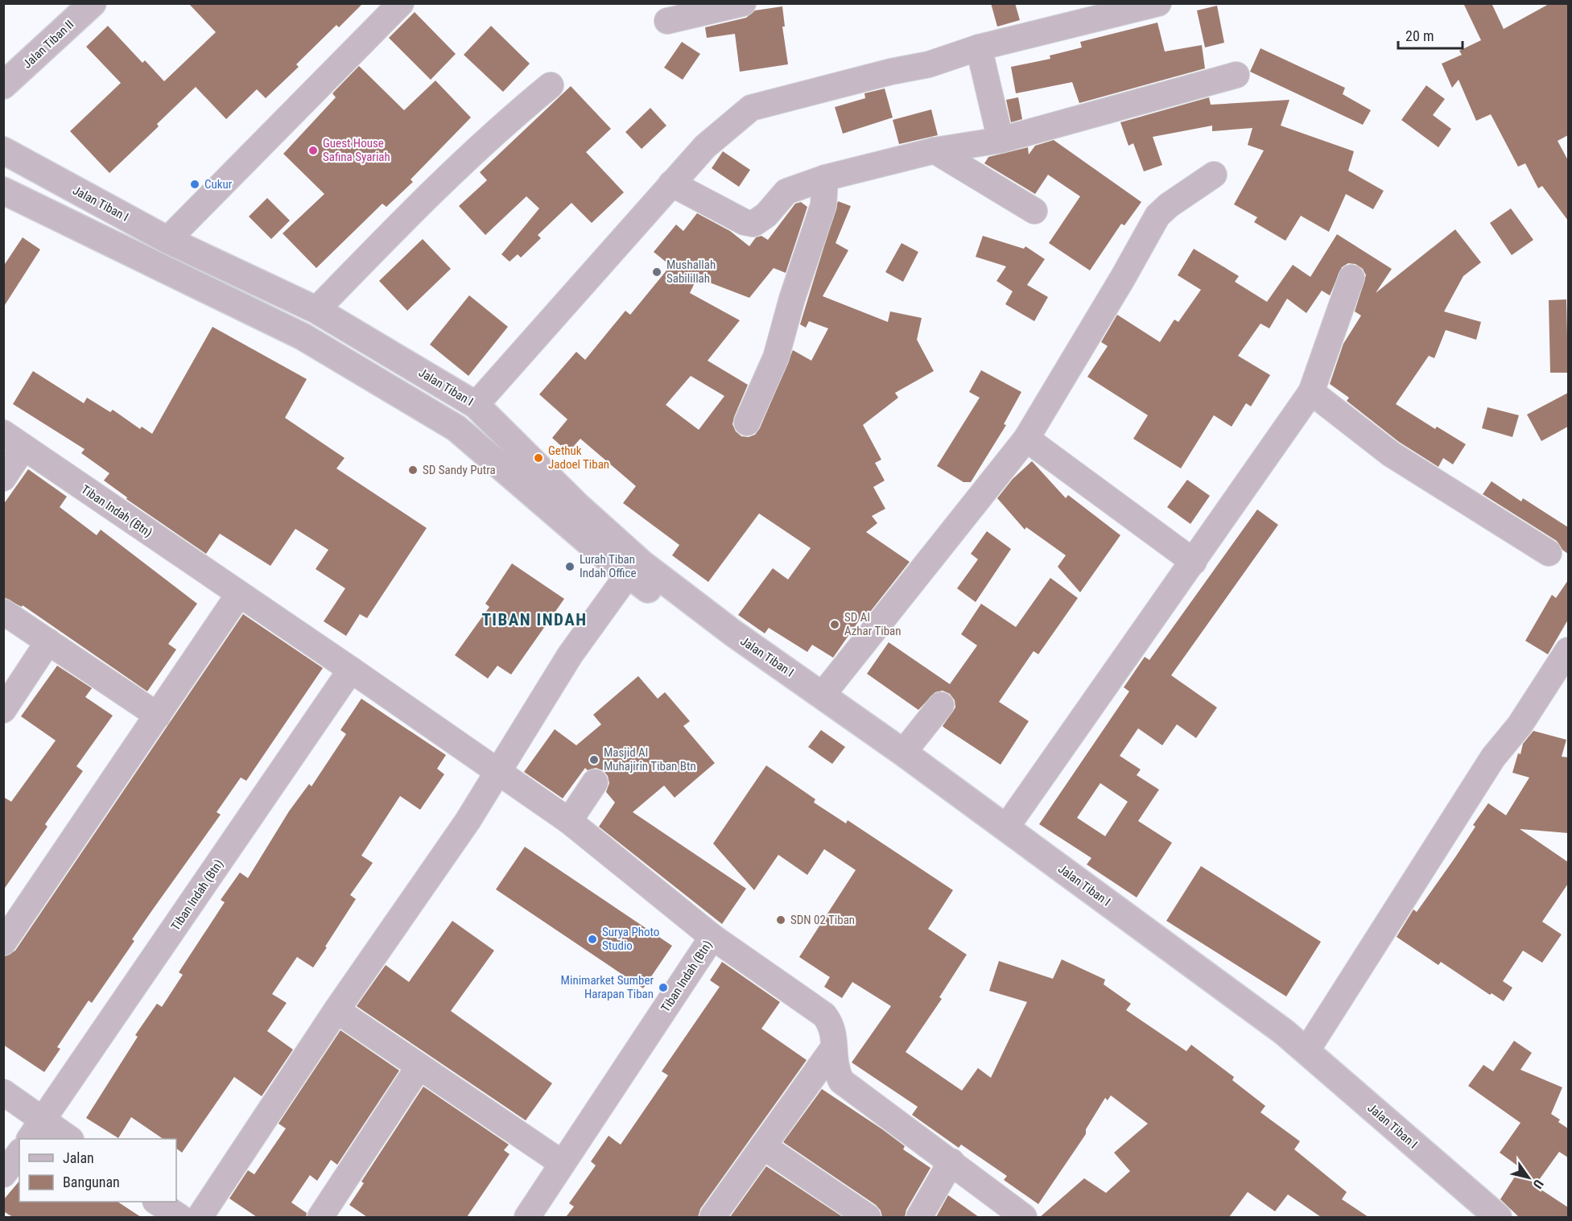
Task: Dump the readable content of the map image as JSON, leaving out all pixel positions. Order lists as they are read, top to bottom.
{
  "streets": {
    "street": ["Jalan Tiban II", "Jalan Tiban I", "Tiban Indah (Btn)"]
  },
  "districts": ["TIBAN INDAH"],
  "places": [
    "Guest House Safina Syariah",
    "Cukur",
    "Mushallah Sabilillah",
    "Gethuk Jadoel Tiban",
    "SD Sandy Putra",
    "Lurah Tiban Indah Office",
    "SD Al Azhar Tiban",
    "Masjid Al Muhajirin Tiban Btn",
    "SDN 02 Tiban",
    "Surya Photo Studio",
    "Minimarket Sumber Harapan Tiban"
  ],
  "legend": ["Jalan", "Bangunan"],
  "scale_bar": "20 m",
  "north": "bottom right"
}
